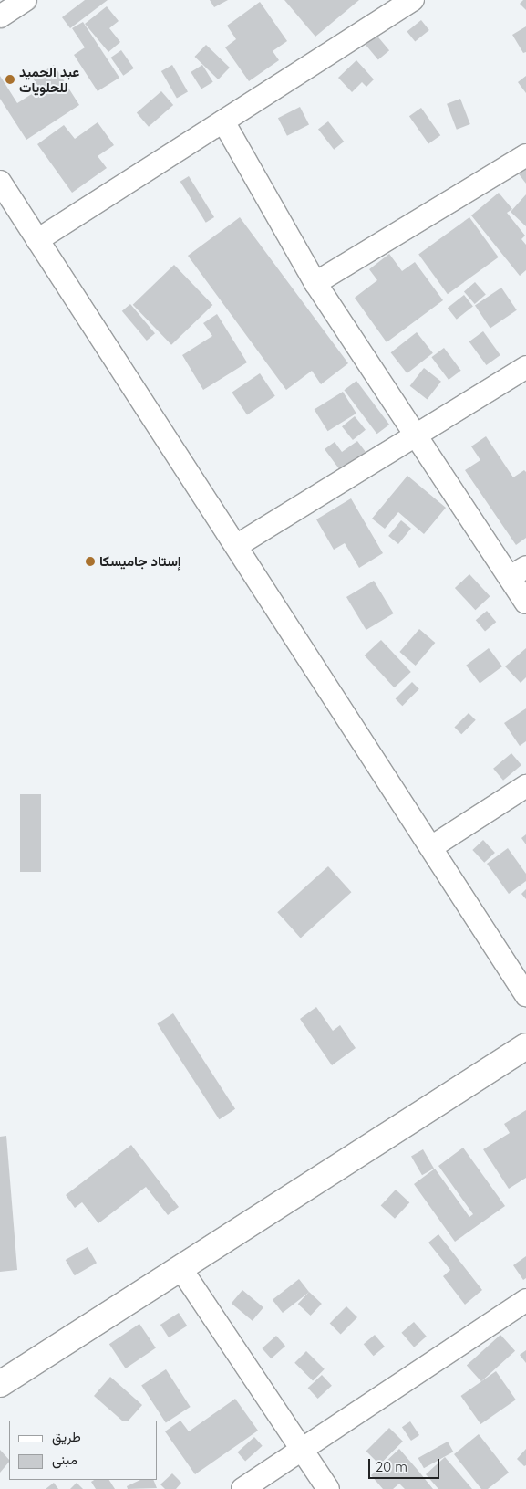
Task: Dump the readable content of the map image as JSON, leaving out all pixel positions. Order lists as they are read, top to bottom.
{
  "places": ["عبد الحميد للحلويات", "إستاد جاميسكا"],
  "legend": ["طريق", "مبنى"],
  "scale_bar": "20 m"
}
